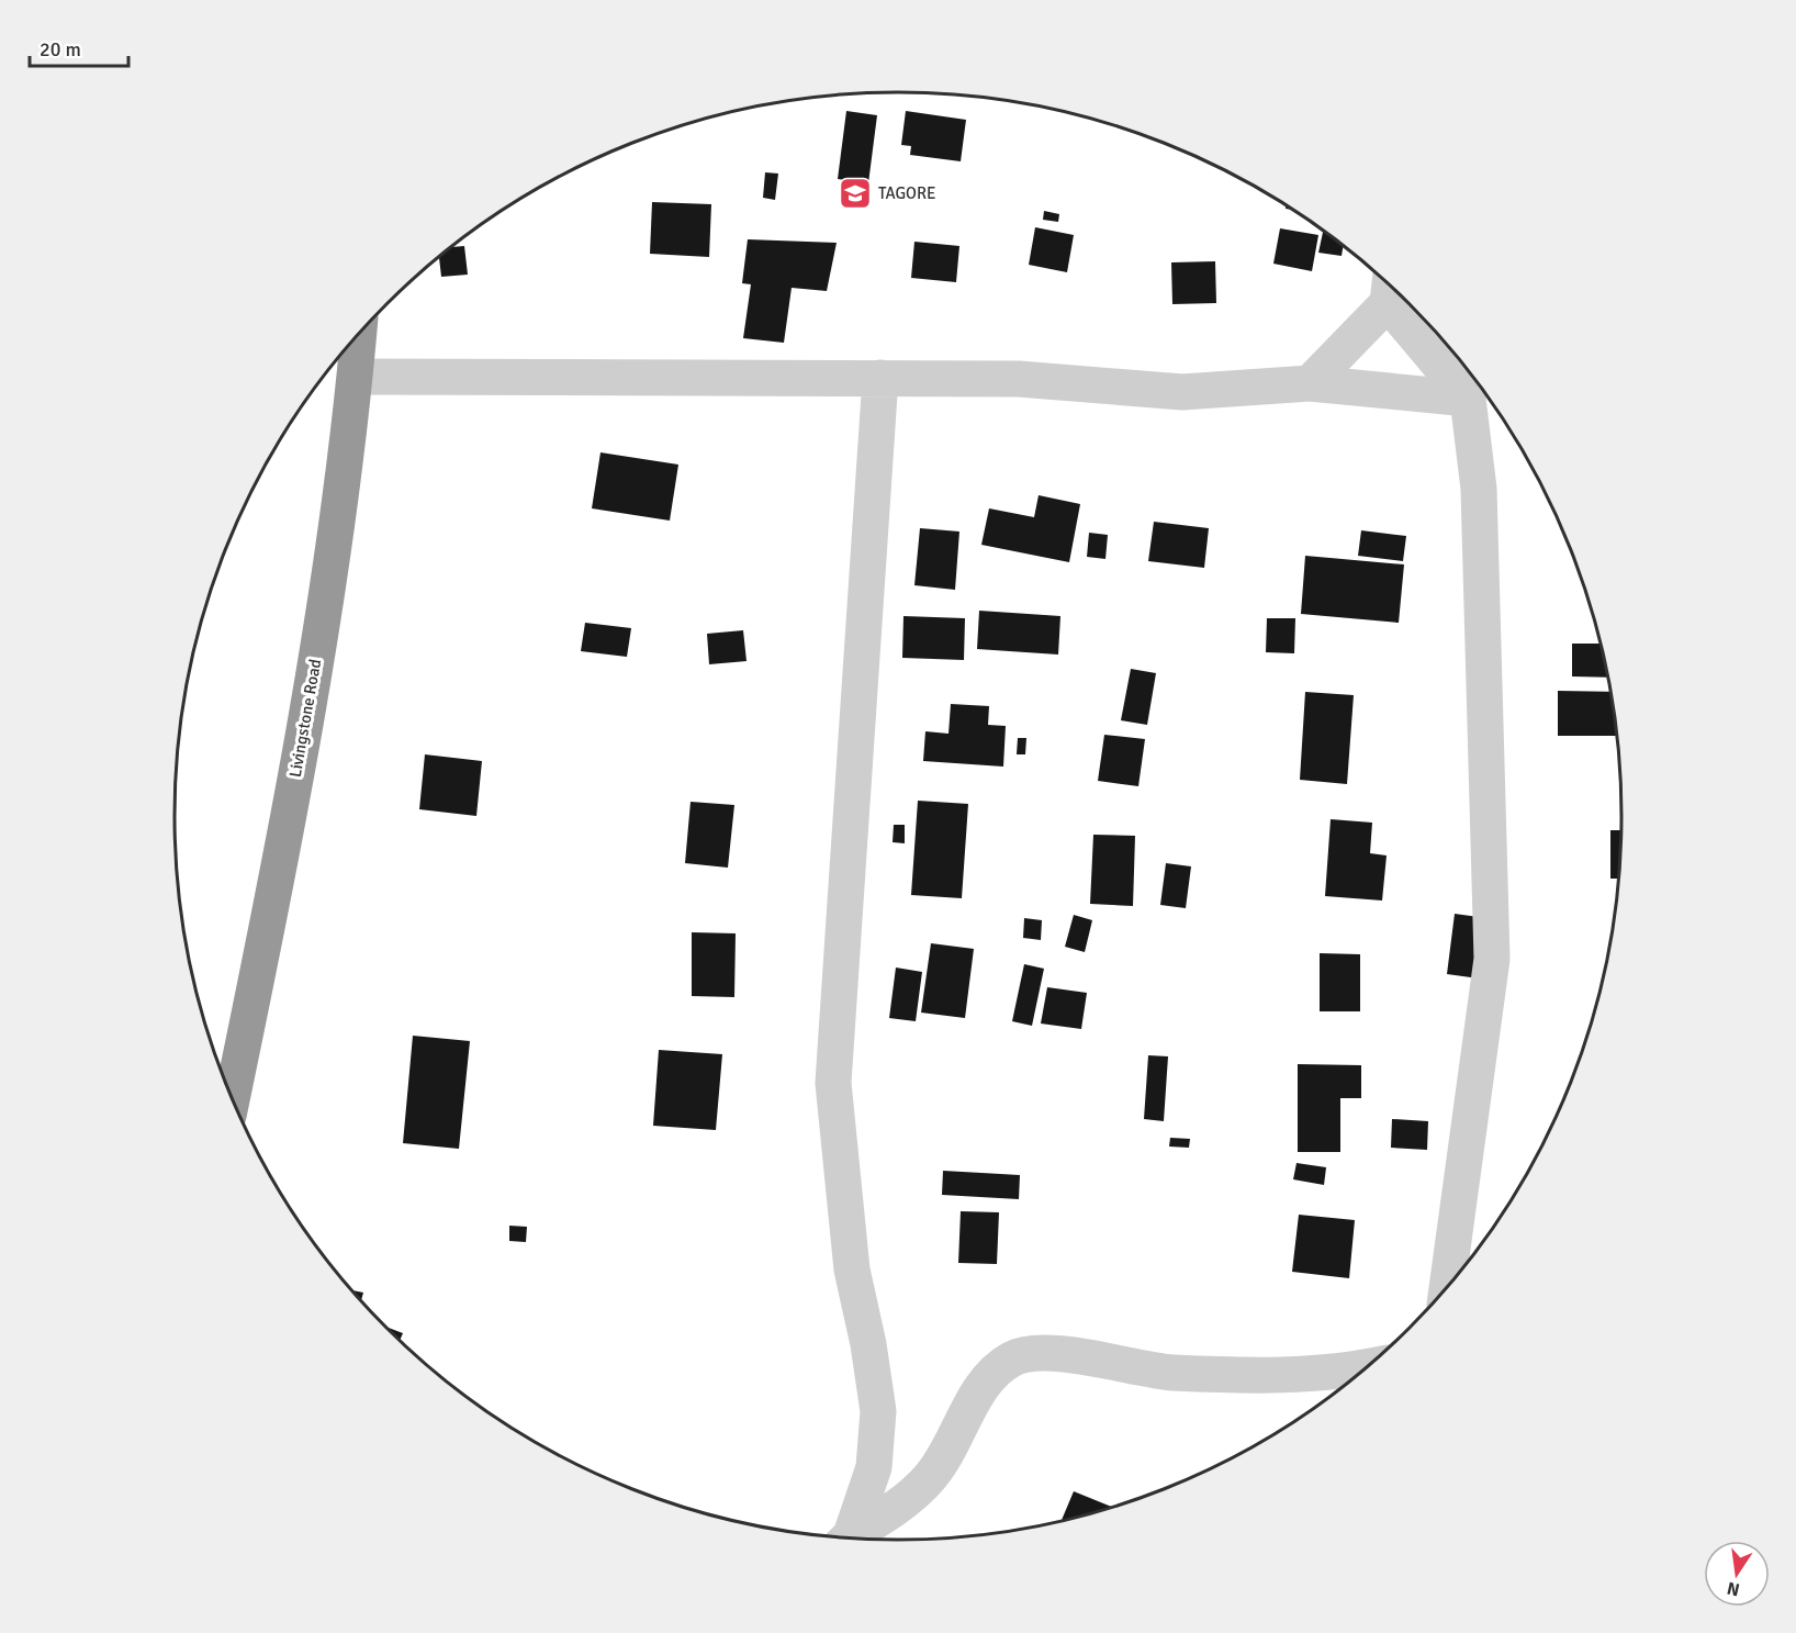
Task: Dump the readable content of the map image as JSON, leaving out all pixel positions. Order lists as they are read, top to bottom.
{
  "streets": {
    "highway": ["Livingstone Road"]
  },
  "places": {
    "school or university": ["TAGORE"]
  },
  "scale_bar": "20 m",
  "north": "bottom"
}
